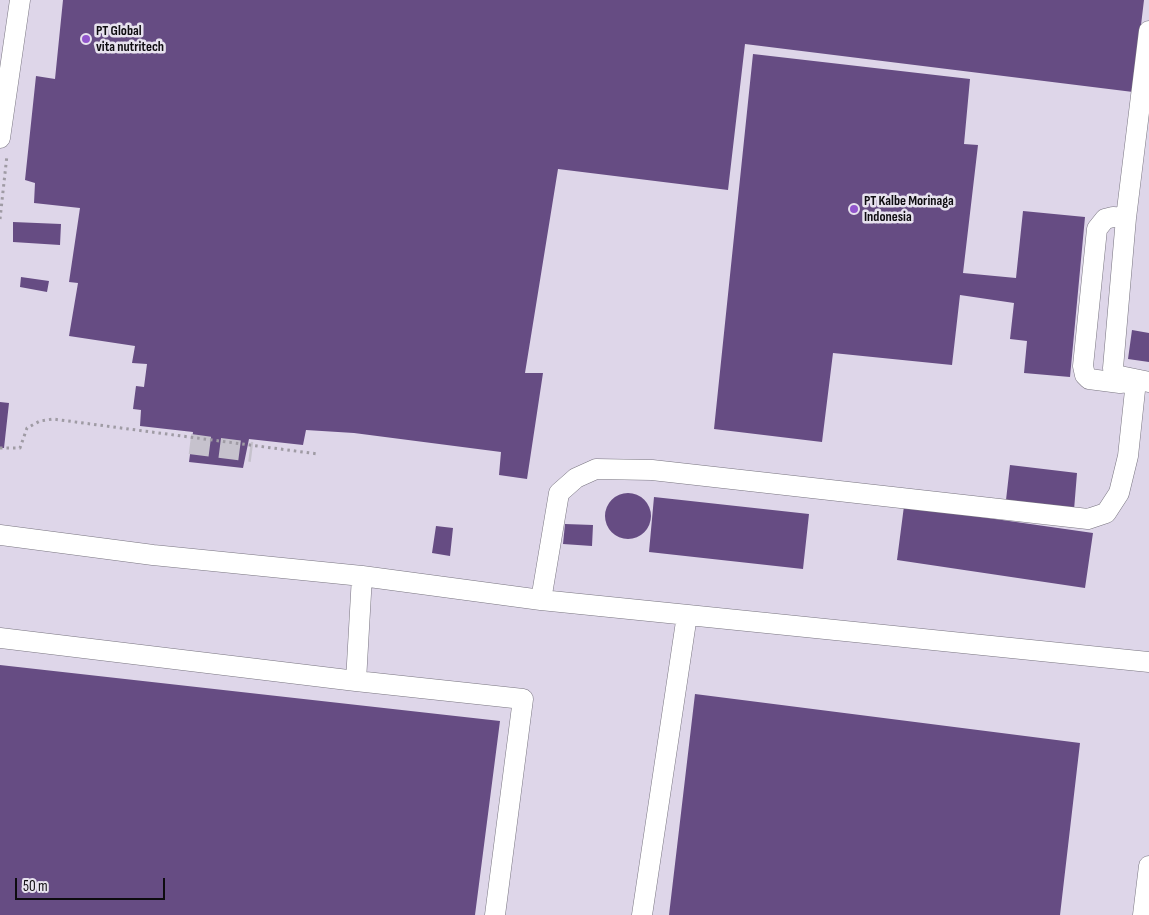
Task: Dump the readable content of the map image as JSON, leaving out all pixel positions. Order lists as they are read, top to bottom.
{
  "places": ["PT Global vita nutritech", "PT Kalbe Morinaga Indonesia"],
  "scale_bar": "50 m"
}
